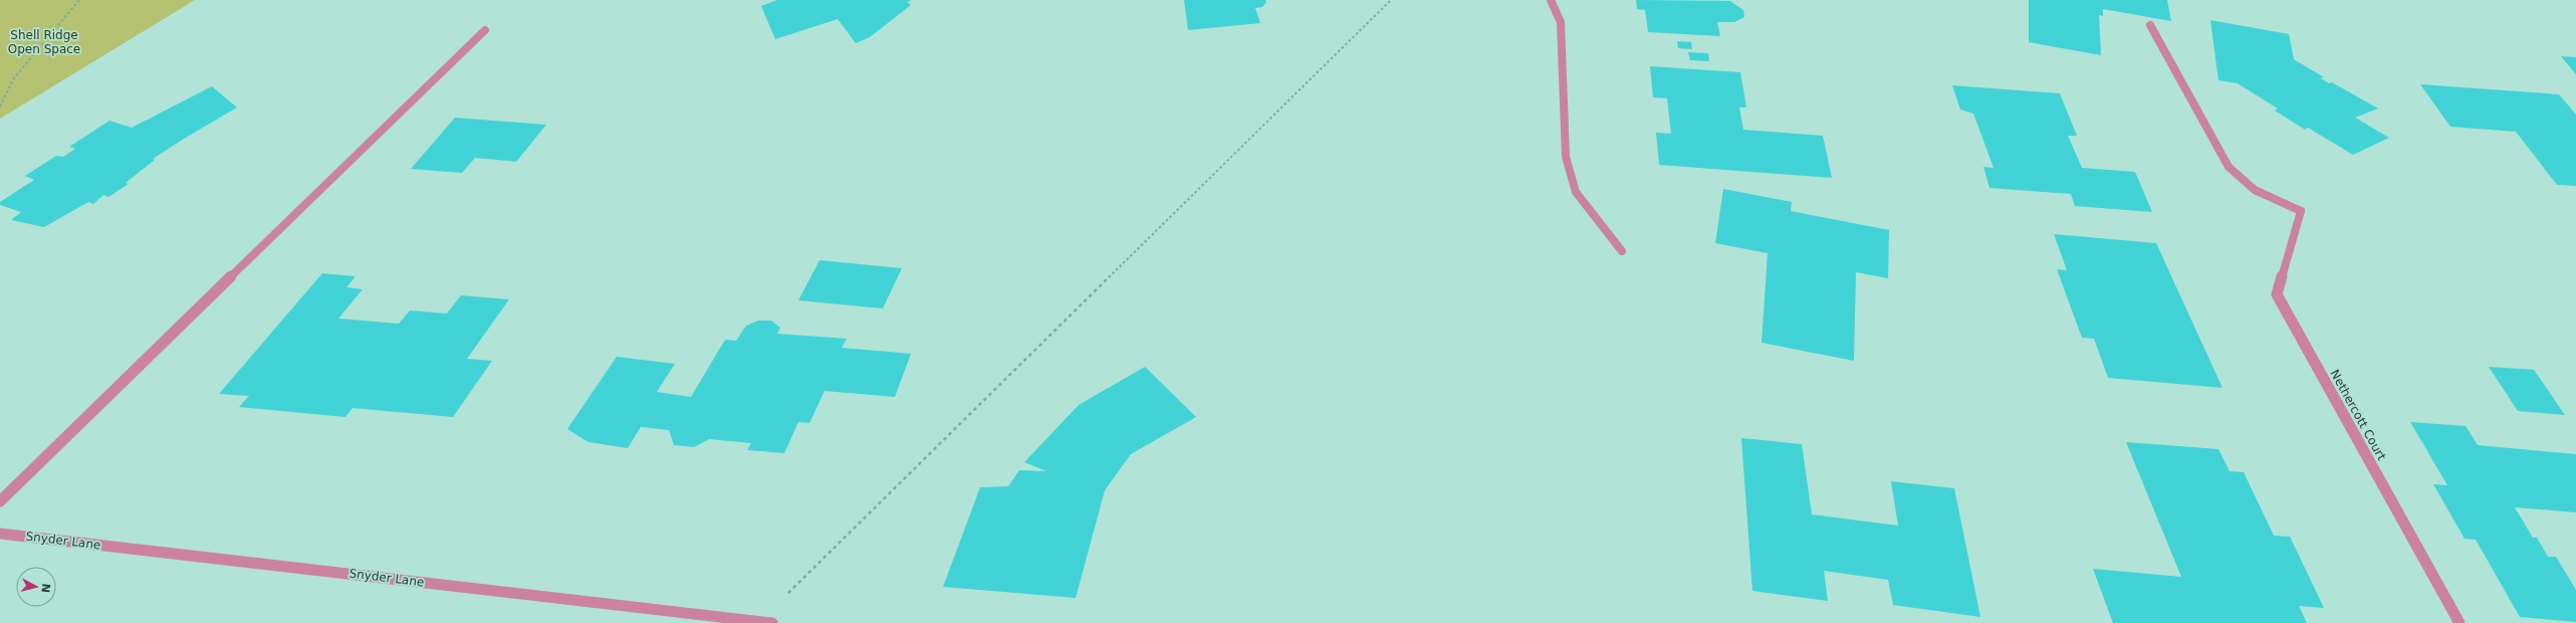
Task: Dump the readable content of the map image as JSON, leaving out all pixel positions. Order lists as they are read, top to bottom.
{
  "streets": {
    "street": ["Nethercott Court", "Snyder Lane"]
  },
  "parks": ["Shell Ridge Open Space"],
  "north": "right"
}
